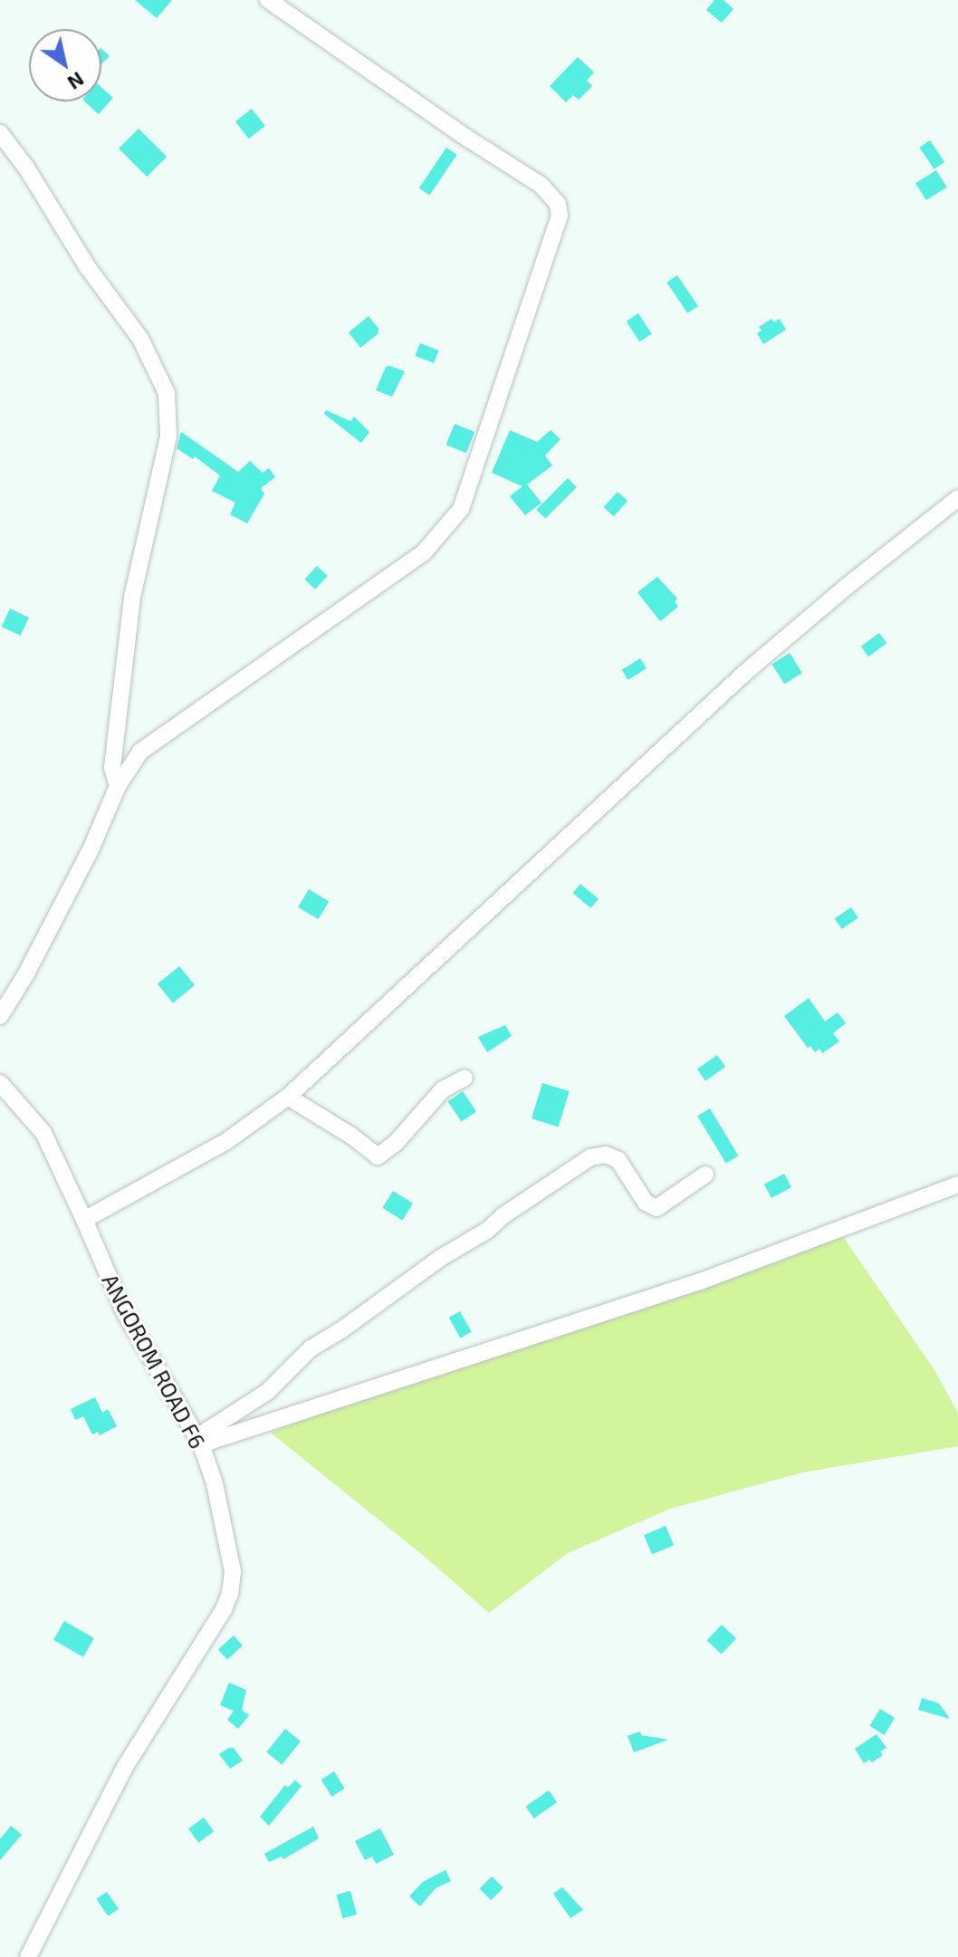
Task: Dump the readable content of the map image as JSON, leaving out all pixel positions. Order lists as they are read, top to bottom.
{
  "streets": {
    "street": ["ANGOROM ROAD F6"]
  },
  "north": "bottom right"
}
